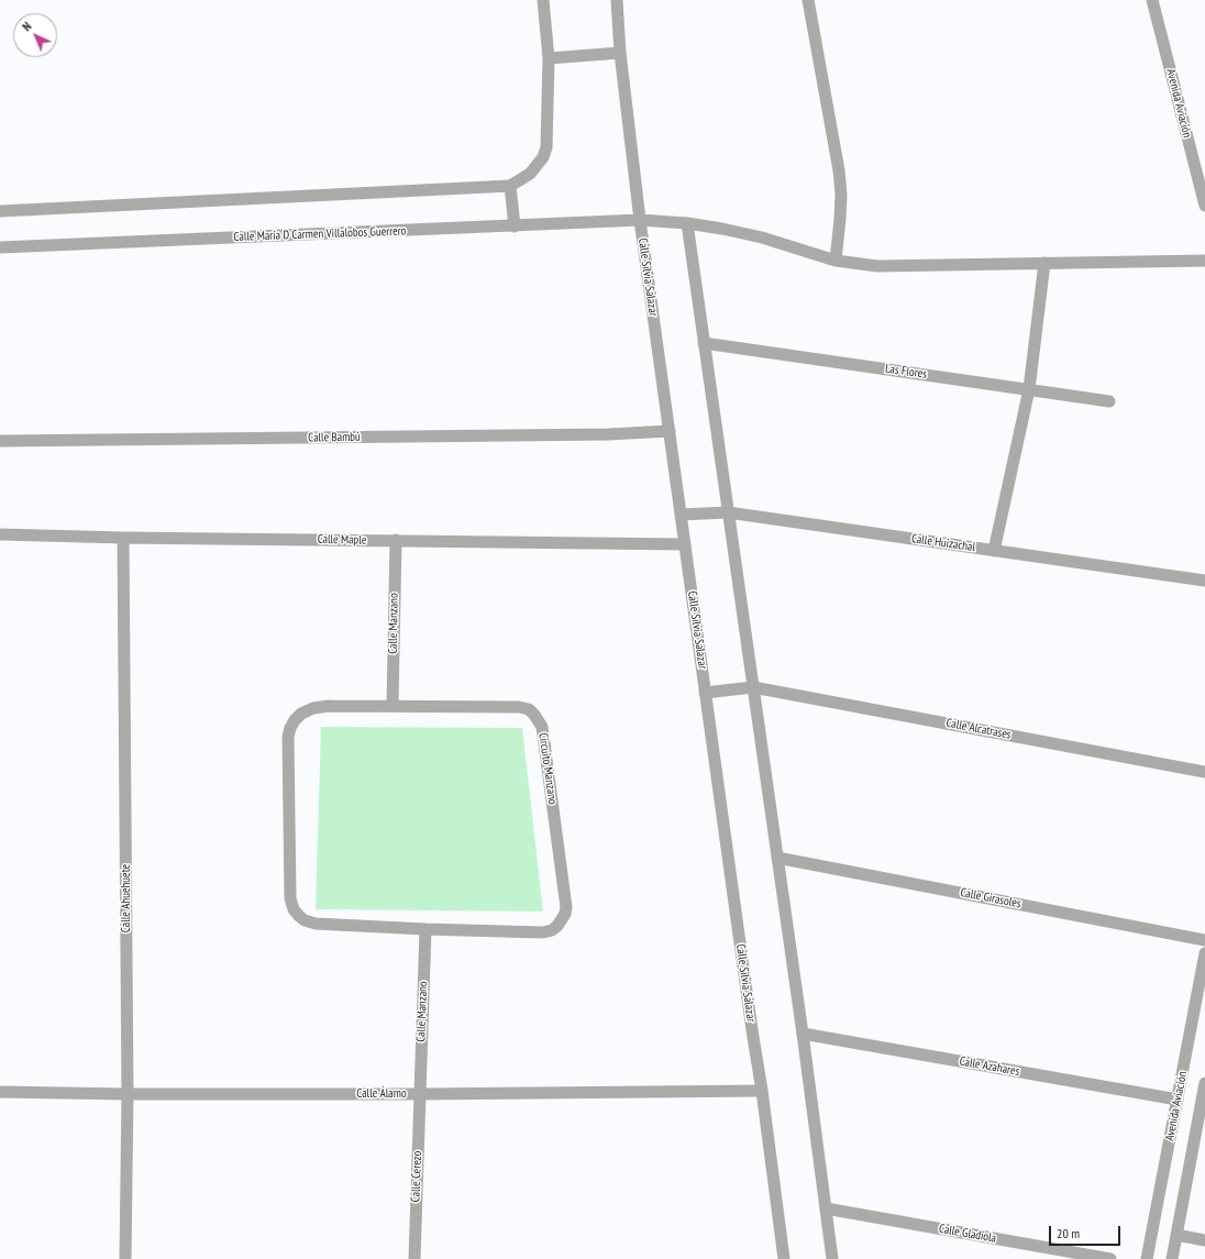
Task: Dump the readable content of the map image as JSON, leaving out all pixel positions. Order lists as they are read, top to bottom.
{
  "streets": {
    "street": [
      "Avenida Aviación",
      "Calle María D Carmen Villalobos Guerrero",
      "Calle Silvia Salazar",
      "Las Flores",
      "Calle Bambú",
      "Calle Maple",
      "Calle Huizachal",
      "Calle Manzano",
      "Calle Alcatrases",
      "Circuito Manzano",
      "Calle Ahuehuete",
      "Calle Girasoles",
      "Calle Azahares",
      "Calle Álamo",
      "Calle Cerezo",
      "Calle Gladiola"
    ]
  },
  "crossings": [
    ["Avenida Aviación", "Calle Azahares"],
    ["Calle María D Carmen Villalobos Guerrero", "Calle Silvia Salazar"],
    ["Calle Silvia Salazar", "Calle Bambú"],
    ["Calle Silvia Salazar", "Calle Maple"],
    ["Calle Silvia Salazar", "Calle Huizachal"],
    ["Calle Silvia Salazar", "Calle Alcatrases"],
    ["Calle Silvia Salazar", "Calle Álamo"],
    ["Calle Maple", "Calle Manzano"],
    ["Calle Maple", "Calle Ahuehuete"],
    ["Calle Manzano", "Circuito Manzano"],
    ["Calle Manzano", "Calle Álamo"],
    ["Calle Manzano", "Calle Cerezo"],
    ["Calle Ahuehuete", "Calle Álamo"],
    ["Calle Álamo", "Calle Cerezo"]
  ],
  "scale_bar": "20 m",
  "north": "top left"
}
